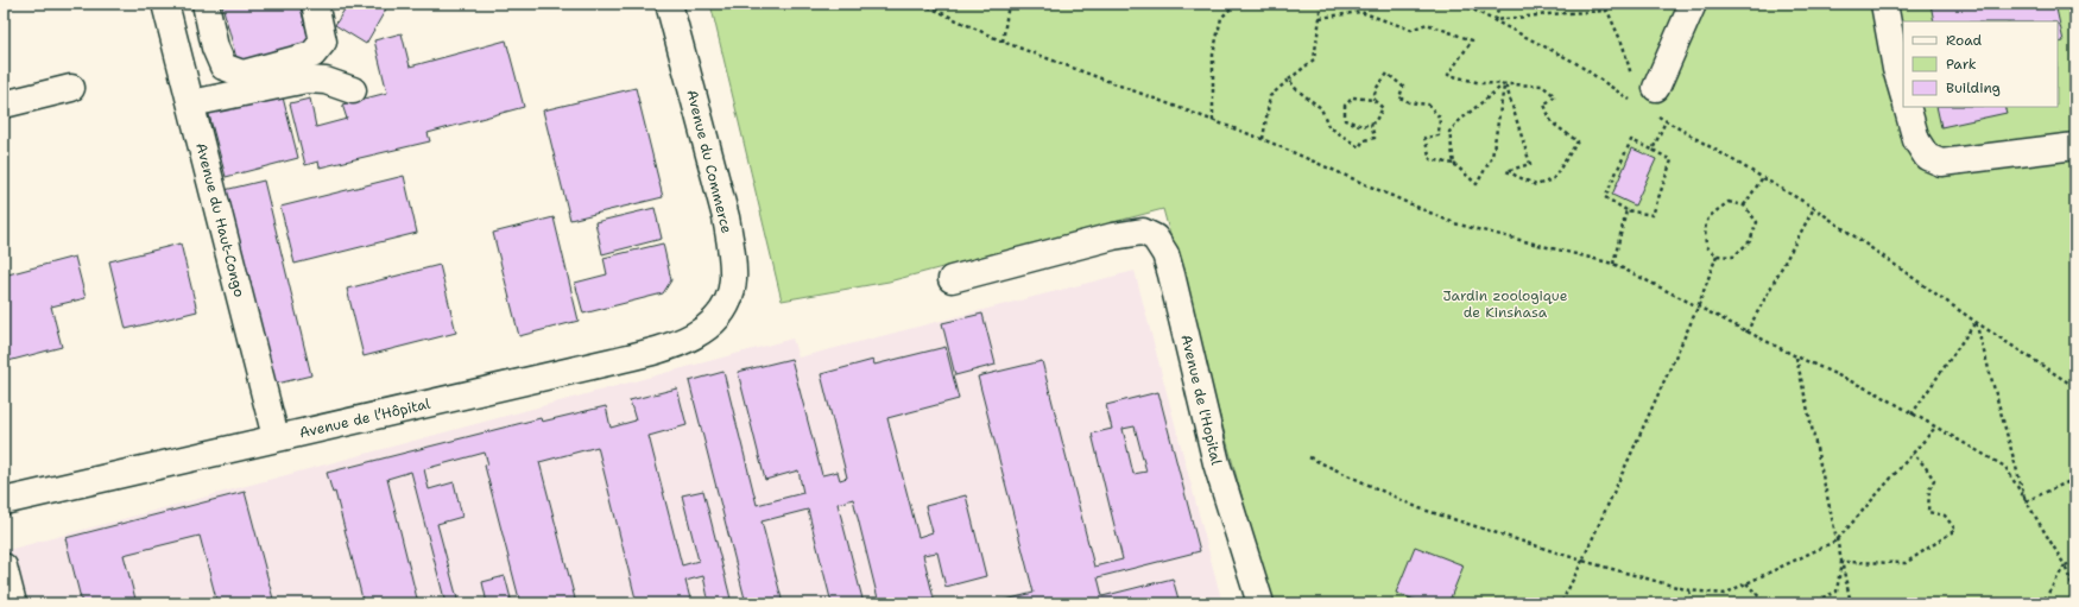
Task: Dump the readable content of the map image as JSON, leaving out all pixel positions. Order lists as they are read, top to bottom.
{
  "streets": {
    "street": [
      "Avenue du Commerce",
      "Avenue du Haut-Congo",
      "Avenue de l'Hopital",
      "Avenue de l’Hôpital"
    ]
  },
  "crossings": [
    ["Avenue du Commerce", "Avenue de l’Hôpital"],
    ["Avenue du Haut-Congo", "Avenue de l’Hôpital"]
  ],
  "parks": ["Jardin zoologique de Kinshasa"],
  "legend": ["Road", "Park", "Building"]
}
